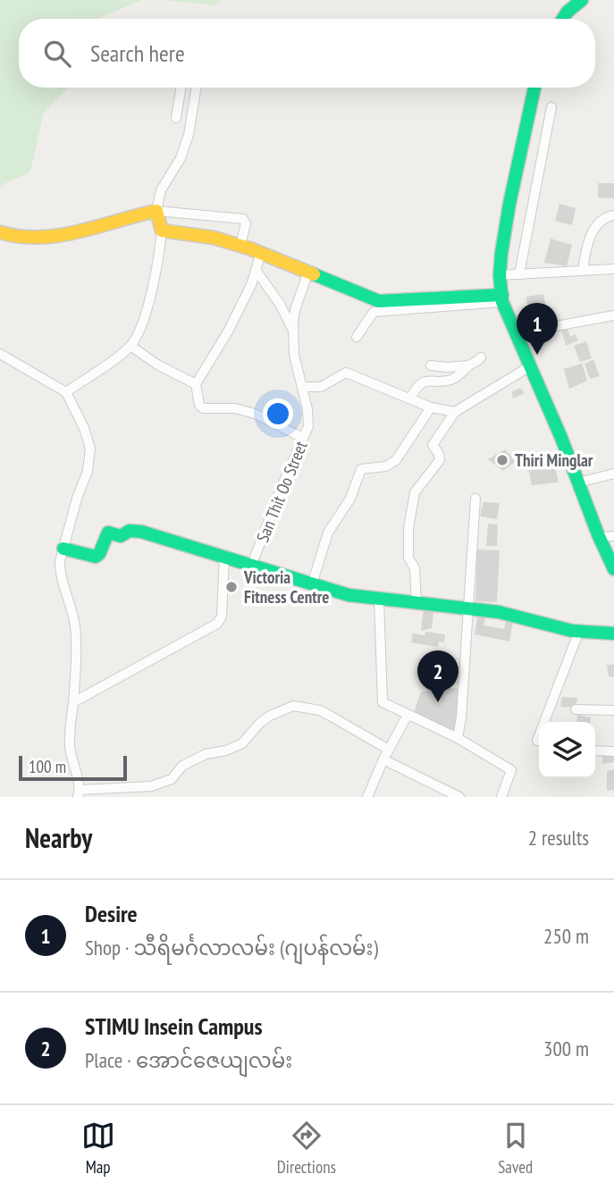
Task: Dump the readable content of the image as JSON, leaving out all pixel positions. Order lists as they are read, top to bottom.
{
  "streets": {
    "street": ["San Thit Oo Street"]
  },
  "places": ["Thiri Minglar", "Victoria Fitness Centre"],
  "scale_bar": "100 m",
  "page": {
    "search": "Search here",
    "pins": ["1", "2"],
    "scale": "100 m",
    "heading": ["Nearby", "2 results"],
    "list": [
      {
        "mark": "1",
        "name": "Desire",
        "note": "Shop · သီရိမင်္ဂလာလမ်း (ဂျပန်လမ်း)",
        "value": "250 m"
      },
      {
        "mark": "2",
        "name": "STIMU Insein Campus",
        "note": "Place · အောင်ဇေယျလမ်း",
        "value": "300 m"
      }
    ],
    "nav": ["Map", "Directions", "Saved"]
  }
}
